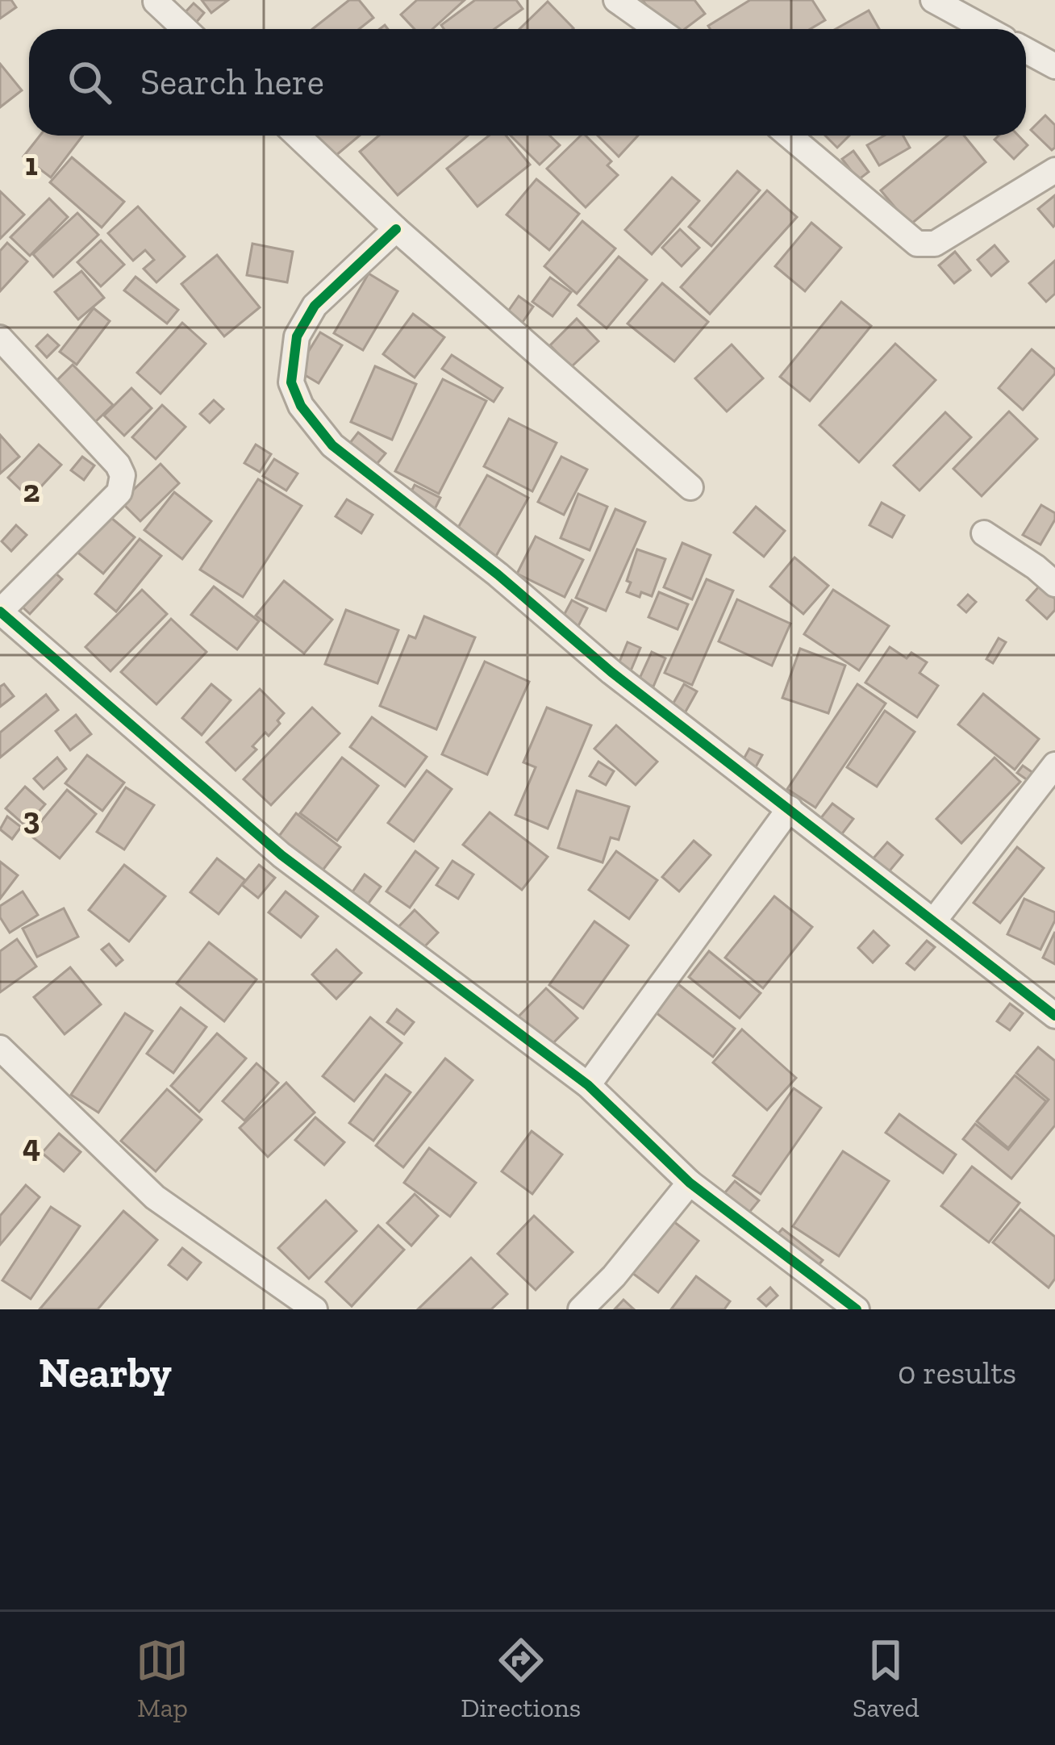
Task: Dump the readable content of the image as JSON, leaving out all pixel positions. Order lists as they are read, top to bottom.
{
  "page": {
    "search": "Search here",
    "heading": ["Nearby", "0 results"],
    "nav": ["Map", "Directions", "Saved"]
  },
  "grid": {
    "rows": [
      "1",
      "2",
      "3",
      "4"
    ]
  }
}
